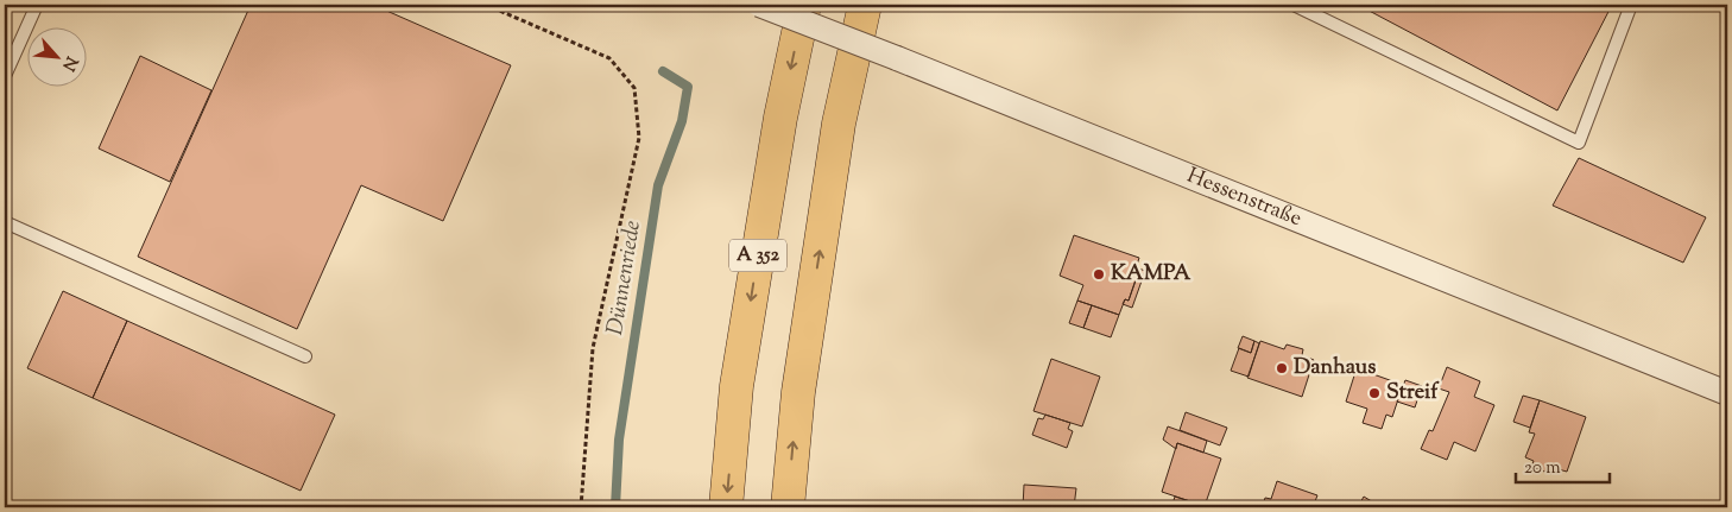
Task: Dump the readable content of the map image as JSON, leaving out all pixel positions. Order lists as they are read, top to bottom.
{
  "streets": {
    "highway": ["A 352"],
    "street": ["Hessenstraße"]
  },
  "water": ["Dünnenriede"],
  "places": ["KAMPA", "Danhaus", "Streif"],
  "scale_bar": "20 m",
  "north": "bottom right"
}
